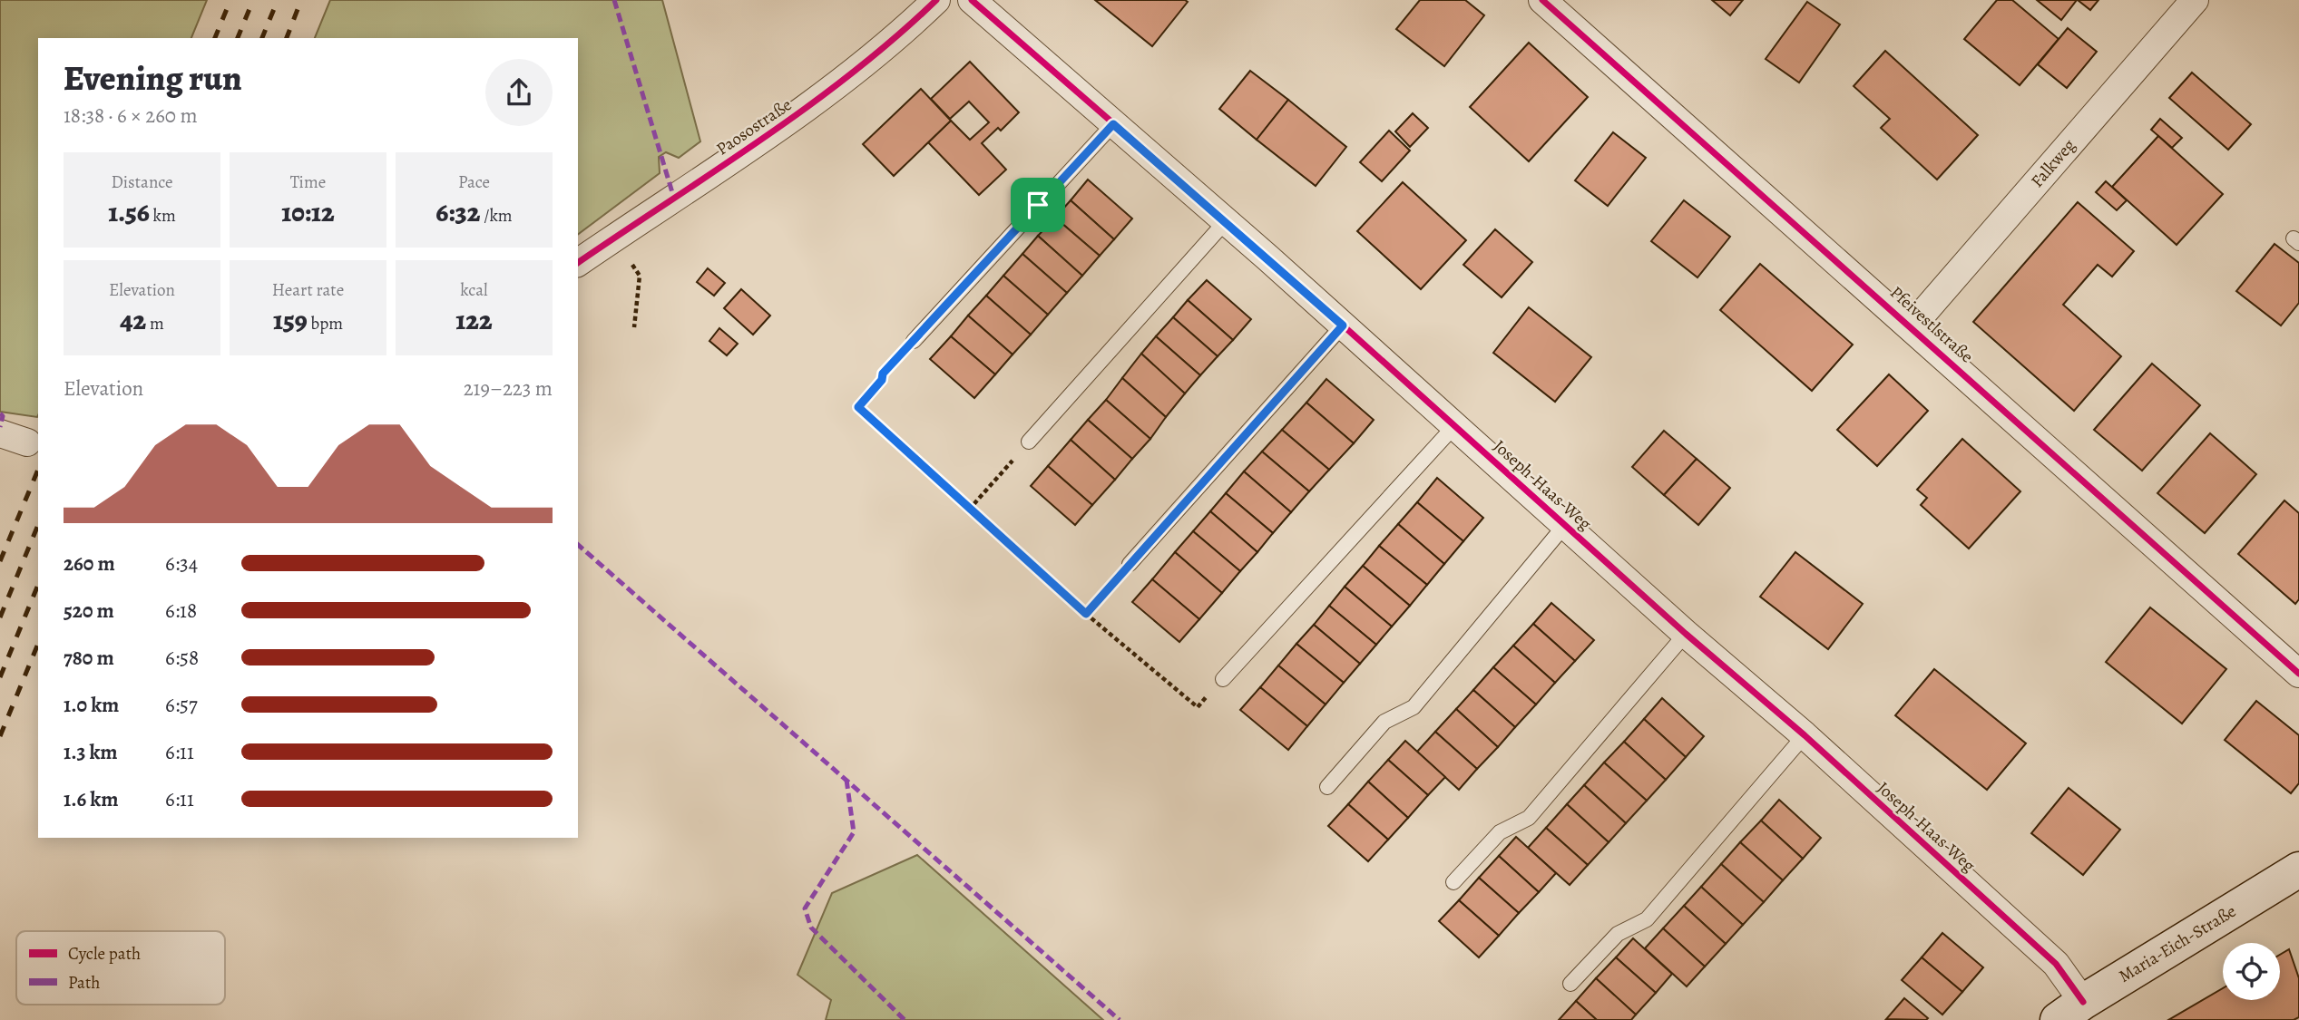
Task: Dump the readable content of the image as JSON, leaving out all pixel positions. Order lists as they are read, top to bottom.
{
  "streets": {
    "street": [
      "Paosostraße",
      "Falkweg",
      "Pfeivestlstraße",
      "Joseph-Haas-Weg",
      "Maria-Eich-Straße"
    ]
  },
  "crossings": [
    ["Falkweg", "Pfeivestlstraße"],
    ["Joseph-Haas-Weg", "Maria-Eich-Straße"]
  ],
  "legend": ["Cycle path", "Path"],
  "page": {
    "heading": ["Evening run", "18:38 · 6 × 260 m"],
    "stats": [
      ["Distance", "1.56 km"],
      ["Time", "10:12"],
      ["Pace", "6:32 /km"],
      ["Elevation", "42 m"],
      ["Heart rate", "159 bpm"],
      ["kcal", "122"]
    ],
    "chart": ["Elevation", "219–223 m"],
    "list": [
      {
        "name": "260 m",
        "note": "6:34"
      },
      {
        "name": "520 m",
        "note": "6:18"
      },
      {
        "name": "780 m",
        "note": "6:58"
      },
      {
        "name": "1.0 km",
        "note": "6:57"
      },
      {
        "name": "1.3 km",
        "note": "6:11"
      },
      {
        "name": "1.6 km",
        "note": "6:11"
      }
    ]
  }
}
